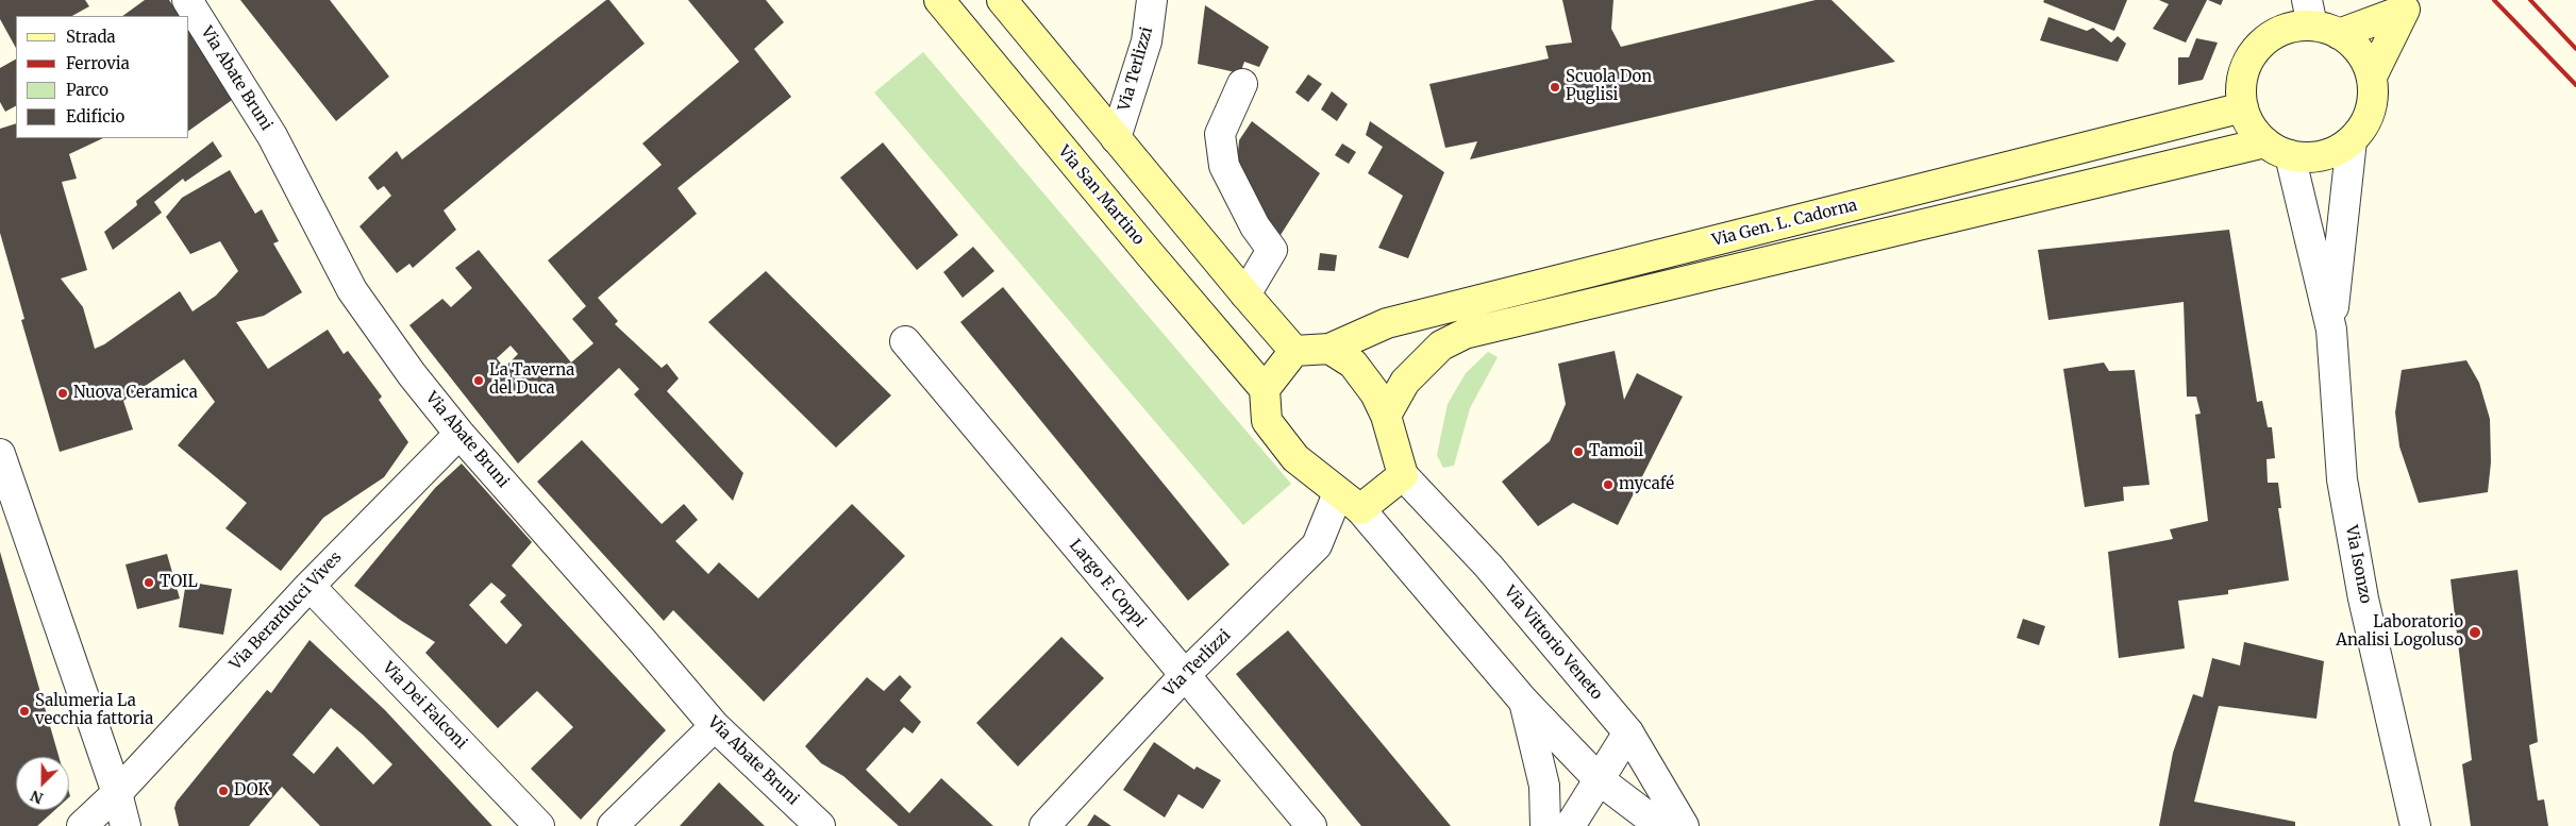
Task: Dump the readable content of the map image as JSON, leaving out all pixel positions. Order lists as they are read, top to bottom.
{
  "streets": {
    "main road": ["Via San Martino", "Via Gen. L. Cadorna"],
    "street": [
      "Via Terlizzi",
      "Via Abate Bruni",
      "Via Isonzo",
      "Largo F. Coppi",
      "Via Berarducci Vives",
      "Via Vittorio Veneto",
      "Via Dei Falconi"
    ]
  },
  "crossings": [
    ["Via Terlizzi", "Via San Martino"],
    ["Via Terlizzi", "Via Gen. L. Cadorna"],
    ["Via Terlizzi", "Largo F. Coppi"],
    ["Via Terlizzi", "Via Vittorio Veneto"],
    ["Via Abate Bruni", "Via Berarducci Vives"],
    ["Via San Martino", "Via Gen. L. Cadorna"],
    ["Via San Martino", "Via Vittorio Veneto"],
    ["Via Gen. L. Cadorna", "Via Isonzo"],
    ["Via Gen. L. Cadorna", "Via Vittorio Veneto"],
    ["Via Berarducci Vives", "Via Dei Falconi"]
  ],
  "places": [
    "Scuola Don Puglisi",
    "La Taverna del Duca",
    "Nuova Ceramica",
    "Tamoil",
    "mycafé",
    "TOIL",
    "Laboratorio Analisi Logoluso",
    "Salumeria La vecchia fattoria",
    "DOK"
  ],
  "legend": [
    "Strada",
    "Ferrovia",
    "Parco",
    "Edificio"
  ],
  "north": "bottom left"
}
